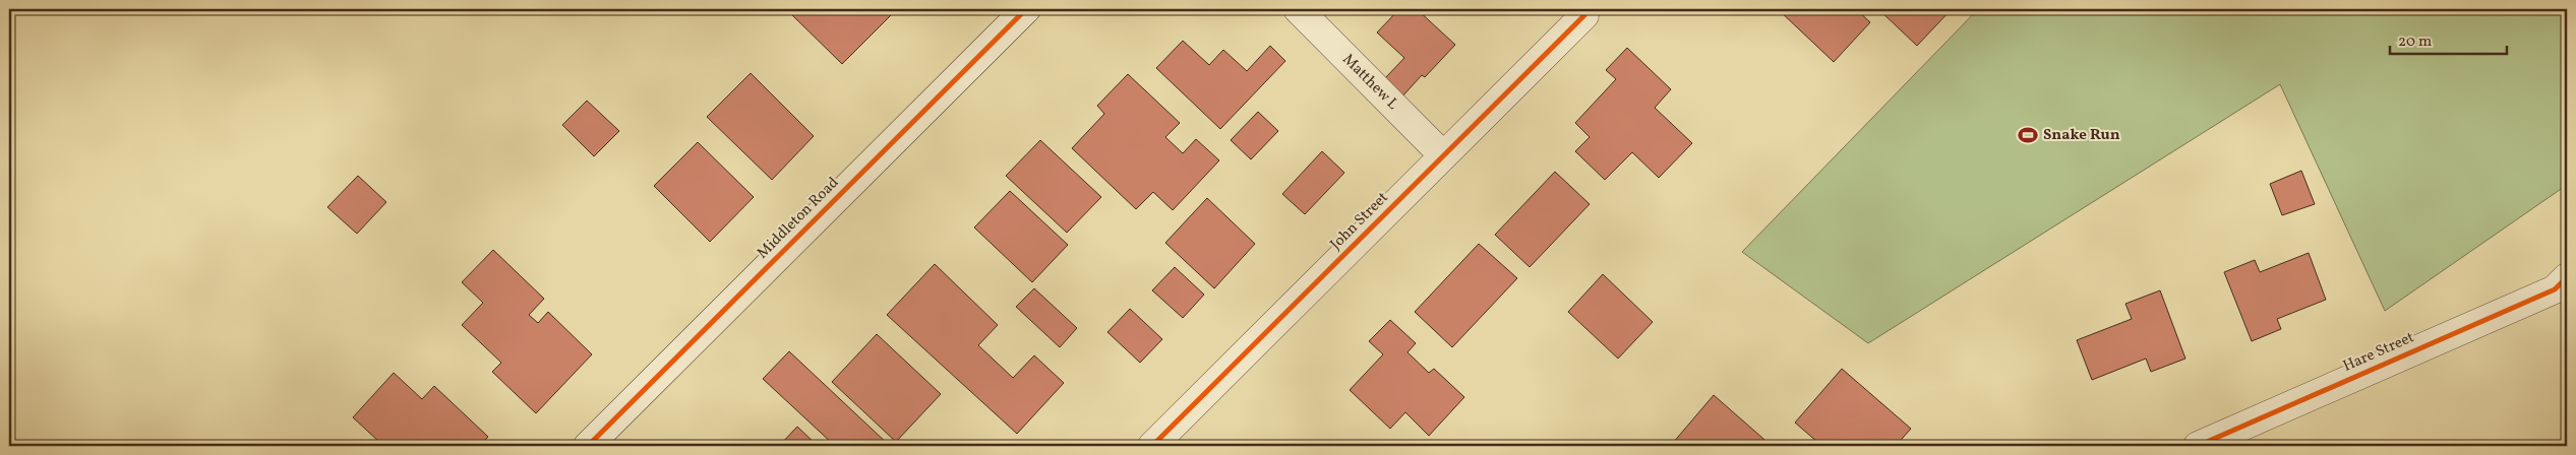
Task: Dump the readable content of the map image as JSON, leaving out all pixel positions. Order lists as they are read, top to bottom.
{
  "streets": {
    "street": [
      "Matthew L",
      "Middleton Road",
      "John Street",
      "Hare Street"
    ]
  },
  "crossings": [
    ["Matthew L", "John Street"]
  ],
  "places": {
    "sports": ["Snake Run"]
  },
  "scale_bar": "20 m"
}
